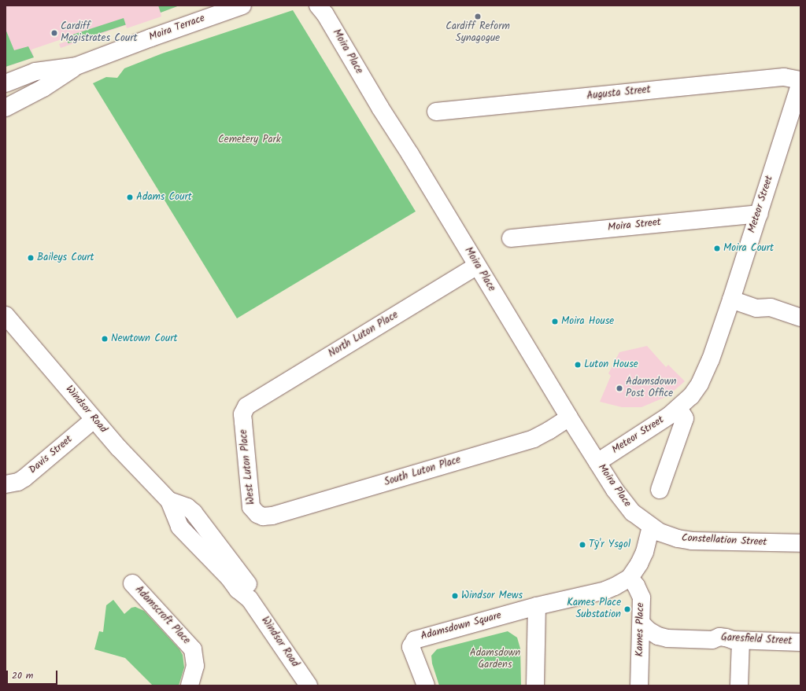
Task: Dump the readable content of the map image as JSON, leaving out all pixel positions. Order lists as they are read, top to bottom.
{
  "streets": {
    "street": [
      "Moira Terrace",
      "Moira Place",
      "Augusta Street",
      "Meteor Street",
      "Moira Street",
      "North Luton Place",
      "Windsor Road",
      "Davis Street",
      "West Luton Place",
      "South Luton Place",
      "Constellation Street",
      "Adamscroft Place",
      "Adamsdown Square",
      "Kames Place",
      "Garesfield Street"
    ]
  },
  "crossings": [
    ["Moira Place", "Meteor Street"],
    ["Moira Place", "North Luton Place"],
    ["Moira Place", "South Luton Place"],
    ["Moira Place", "Constellation Street"],
    ["Meteor Street", "Moira Street"],
    ["North Luton Place", "West Luton Place"],
    ["Windsor Road", "Davis Street"],
    ["West Luton Place", "South Luton Place"],
    ["Adamsdown Square", "Kames Place"],
    ["Kames Place", "Garesfield Street"]
  ],
  "parks": ["Cemetery Park", "Adamsdown Gardens"],
  "places": [
    "Cardiff Reform Synagogue",
    "Cardiff Magistrates Court",
    "Adams Court",
    "Moira Court",
    "Baileys Court",
    "Moira House",
    "Newtown Court",
    "Luton House",
    "Adamsdown Post Office",
    "Tŷ'r Ysgol",
    "Windsor Mews",
    "Kames Place Substation"
  ],
  "scale_bar": "20 m"
}
